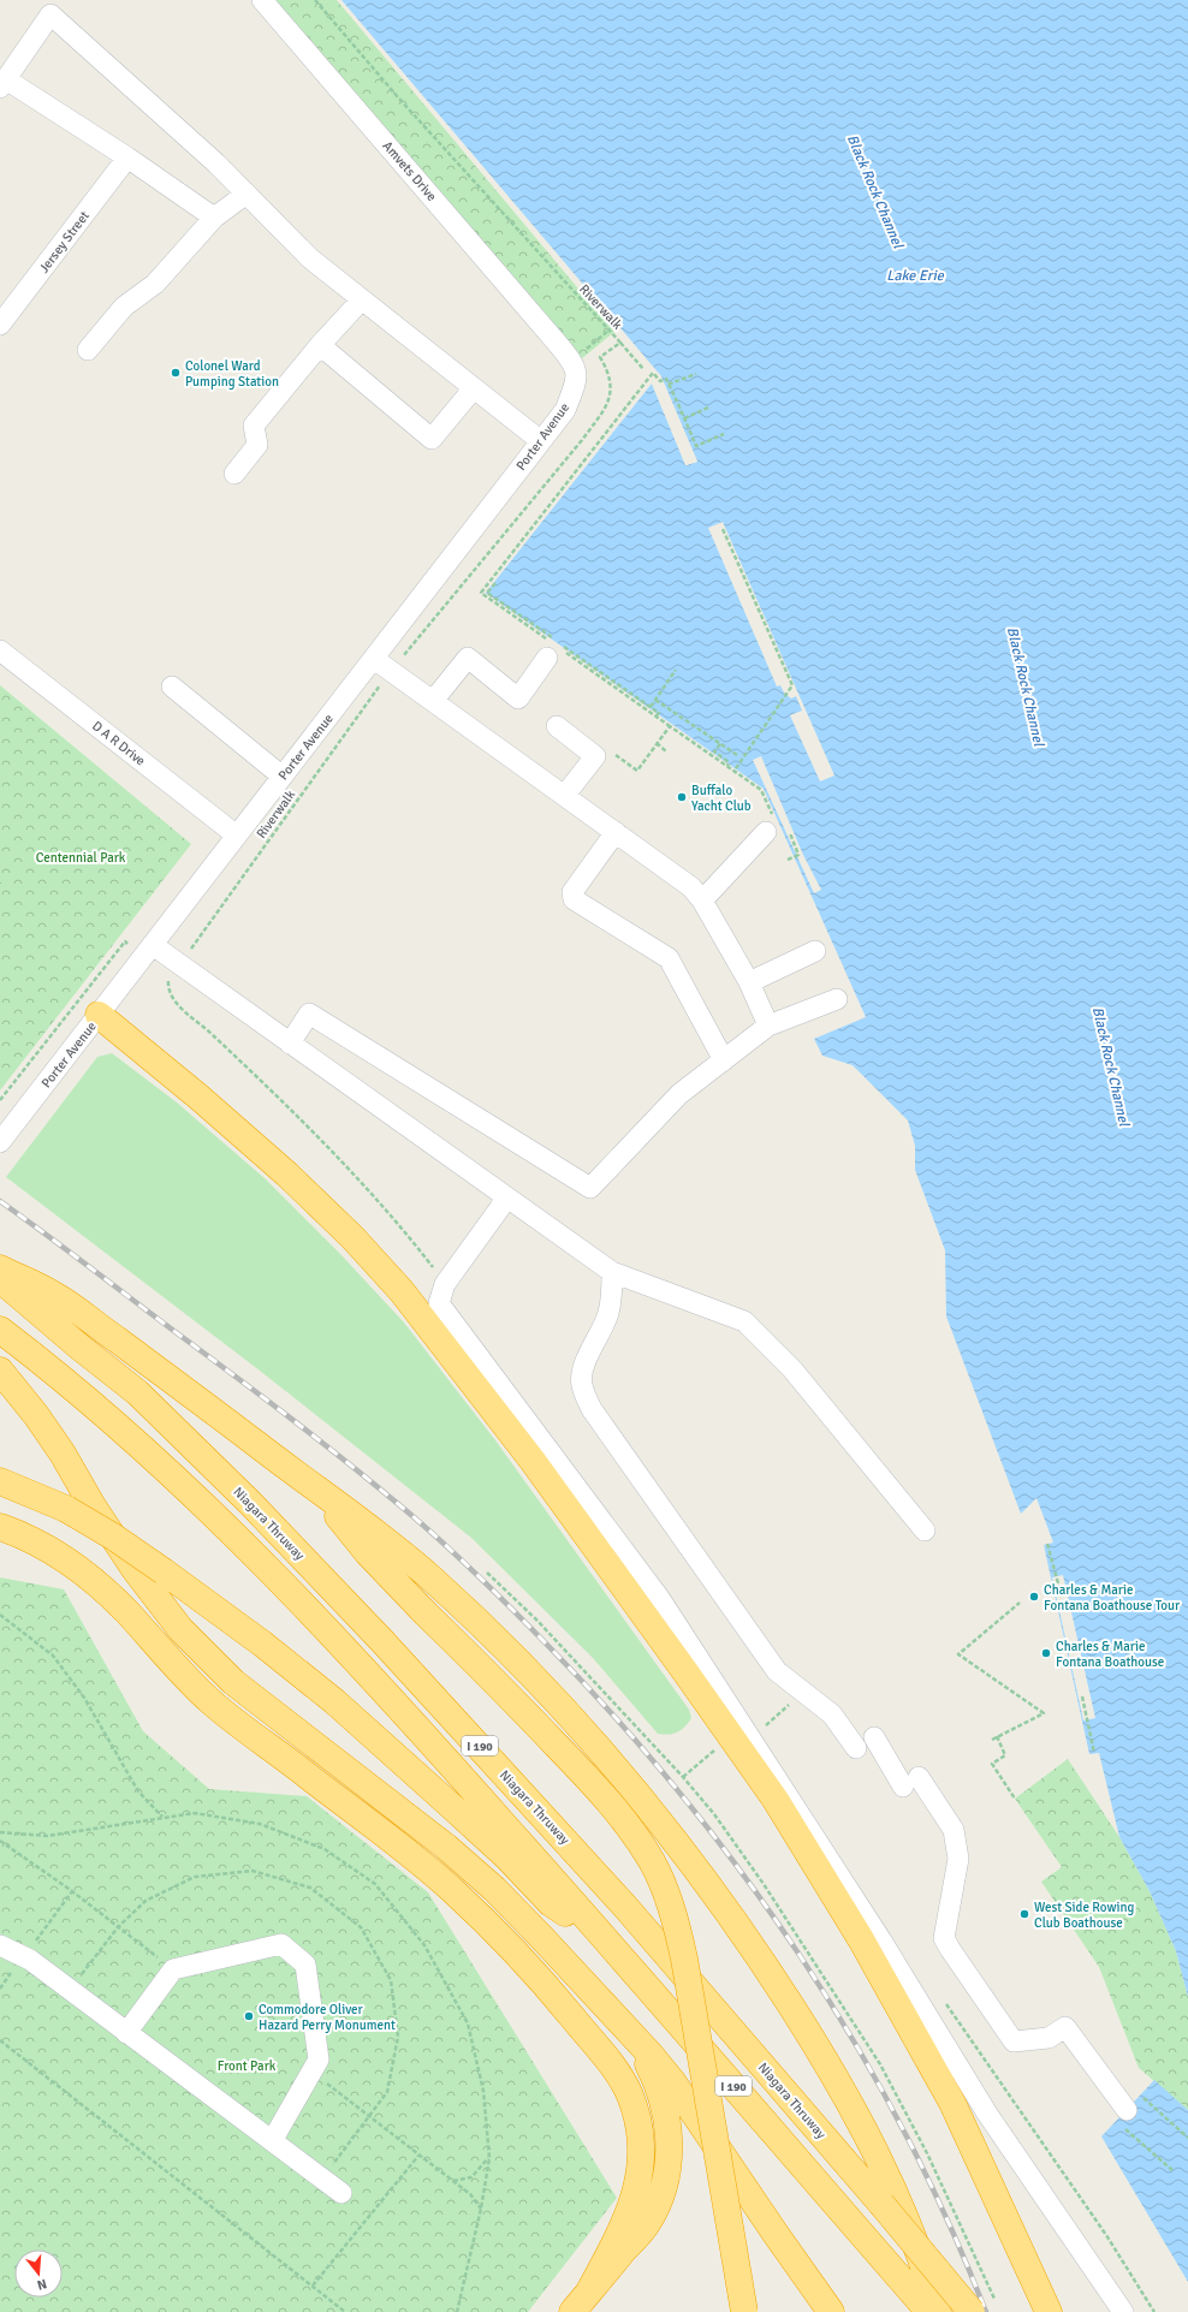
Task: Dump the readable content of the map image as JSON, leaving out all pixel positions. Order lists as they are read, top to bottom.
{
  "streets": {
    "highway": ["Niagara Thruway", "I 190"],
    "street": [
      "Amvets Drive",
      "Jersey Street",
      "Porter Avenue",
      "D A R Drive"
    ],
    "path": ["Riverwalk"]
  },
  "crossings": [
    ["Amvets Drive", "Porter Avenue"],
    ["Porter Avenue", "D A R Drive"]
  ],
  "water": ["Black Rock Channel", "Lake Erie"],
  "parks": ["Centennial Park", "Front Park"],
  "places": [
    "Colonel Ward Pumping Station",
    "Buffalo Yacht Club",
    "Charles & Marie Fontana Boathouse Tour",
    "Charles & Marie Fontana Boathouse",
    "West Side Rowing Club Boathouse",
    "Commodore Oliver Hazard Perry Monument"
  ],
  "north": "bottom"
}
